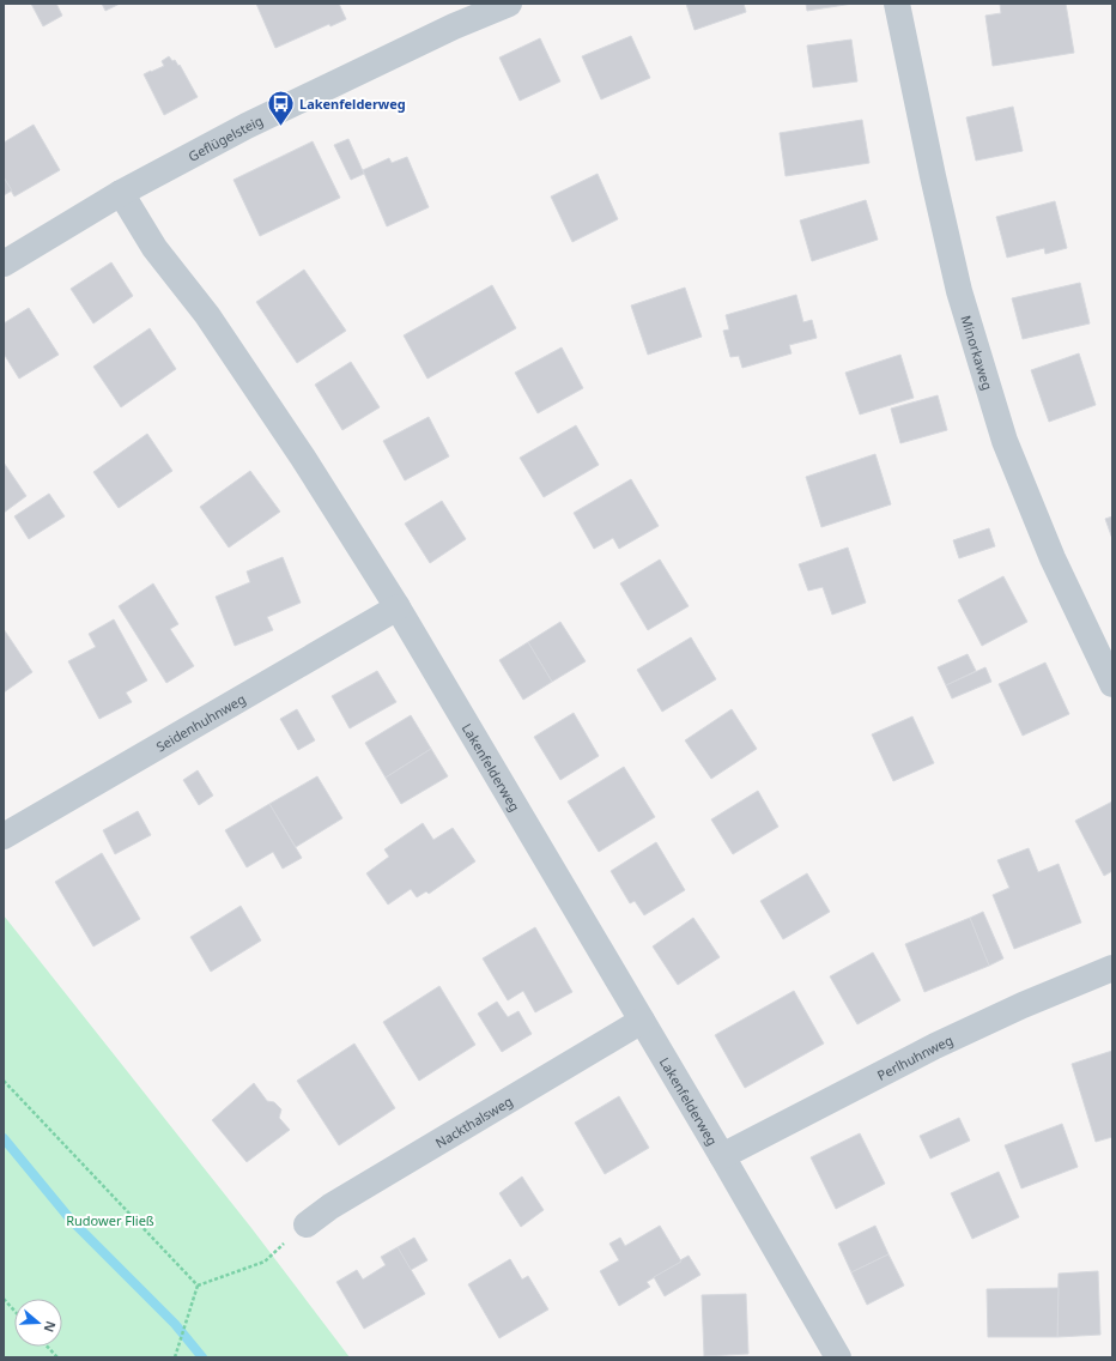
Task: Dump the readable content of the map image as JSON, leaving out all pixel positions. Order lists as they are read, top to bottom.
{
  "streets": {
    "street": [
      "Geflügelsteig",
      "Minorkaweg",
      "Seidenhuhnweg",
      "Lakenfelderweg",
      "Perlhuhnweg",
      "Nackthalsweg"
    ]
  },
  "crossings": [
    ["Geflügelsteig", "Lakenfelderweg"],
    ["Seidenhuhnweg", "Lakenfelderweg"],
    ["Lakenfelderweg", "Perlhuhnweg"],
    ["Lakenfelderweg", "Nackthalsweg"]
  ],
  "parks": ["Rudower Fließ"],
  "places": {
    "bus stop": ["Lakenfelderweg"]
  },
  "north": "right"
}
